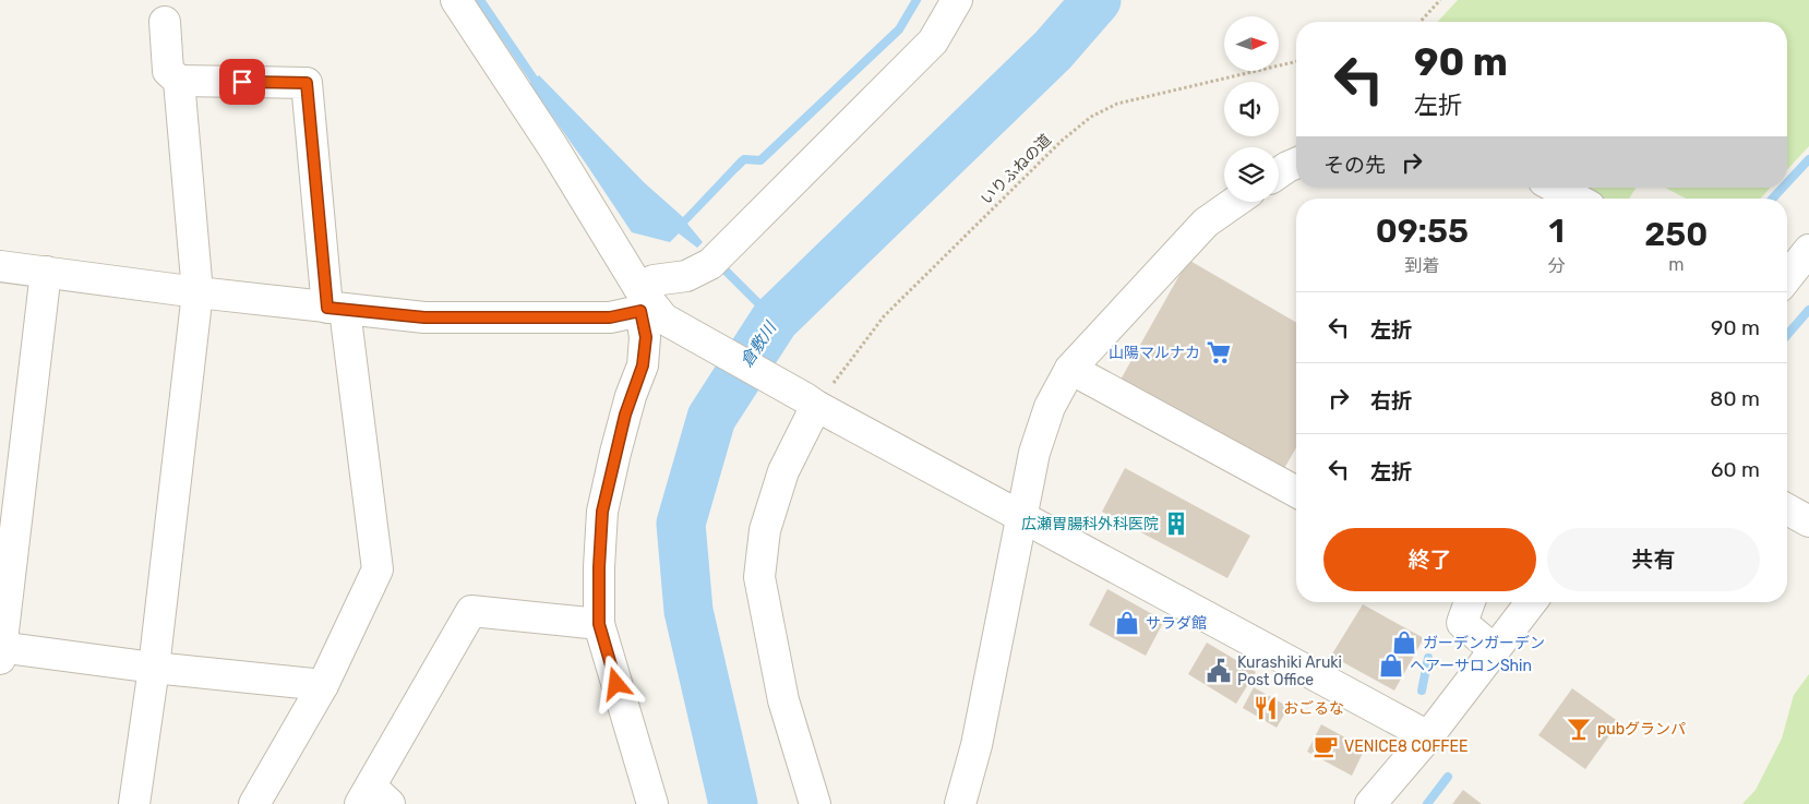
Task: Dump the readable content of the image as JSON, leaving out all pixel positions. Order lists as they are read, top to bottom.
{
  "streets": {
    "path": ["いりふねの道"]
  },
  "water": ["倉敷川"],
  "places": {
    "supermarket": ["山陽マルナカ"],
    "building": ["広瀬胃腸科外科医院"],
    "shop": ["サラダ館", "ガーデンガーデン", "ヘアーサロンShin"],
    "public building": ["Kurashiki Aruki Post Office"],
    "restaurant": ["おごるな"],
    "bar": ["pubグランパ"],
    "cafe": ["VENICE8 COFFEE"]
  },
  "north": "right",
  "page": {
    "turn": ["90 m", "左折"],
    "then": "その先",
    "eta": [
      "09:55",
      "到着",
      "1",
      "分",
      "250",
      "m"
    ],
    "list": [
      {
        "name": "左折",
        "value": "90 m"
      },
      {
        "name": "右折",
        "value": "80 m"
      },
      {
        "name": "左折",
        "value": "60 m"
      }
    ],
    "buttons": ["終了", "共有"]
  }
}
